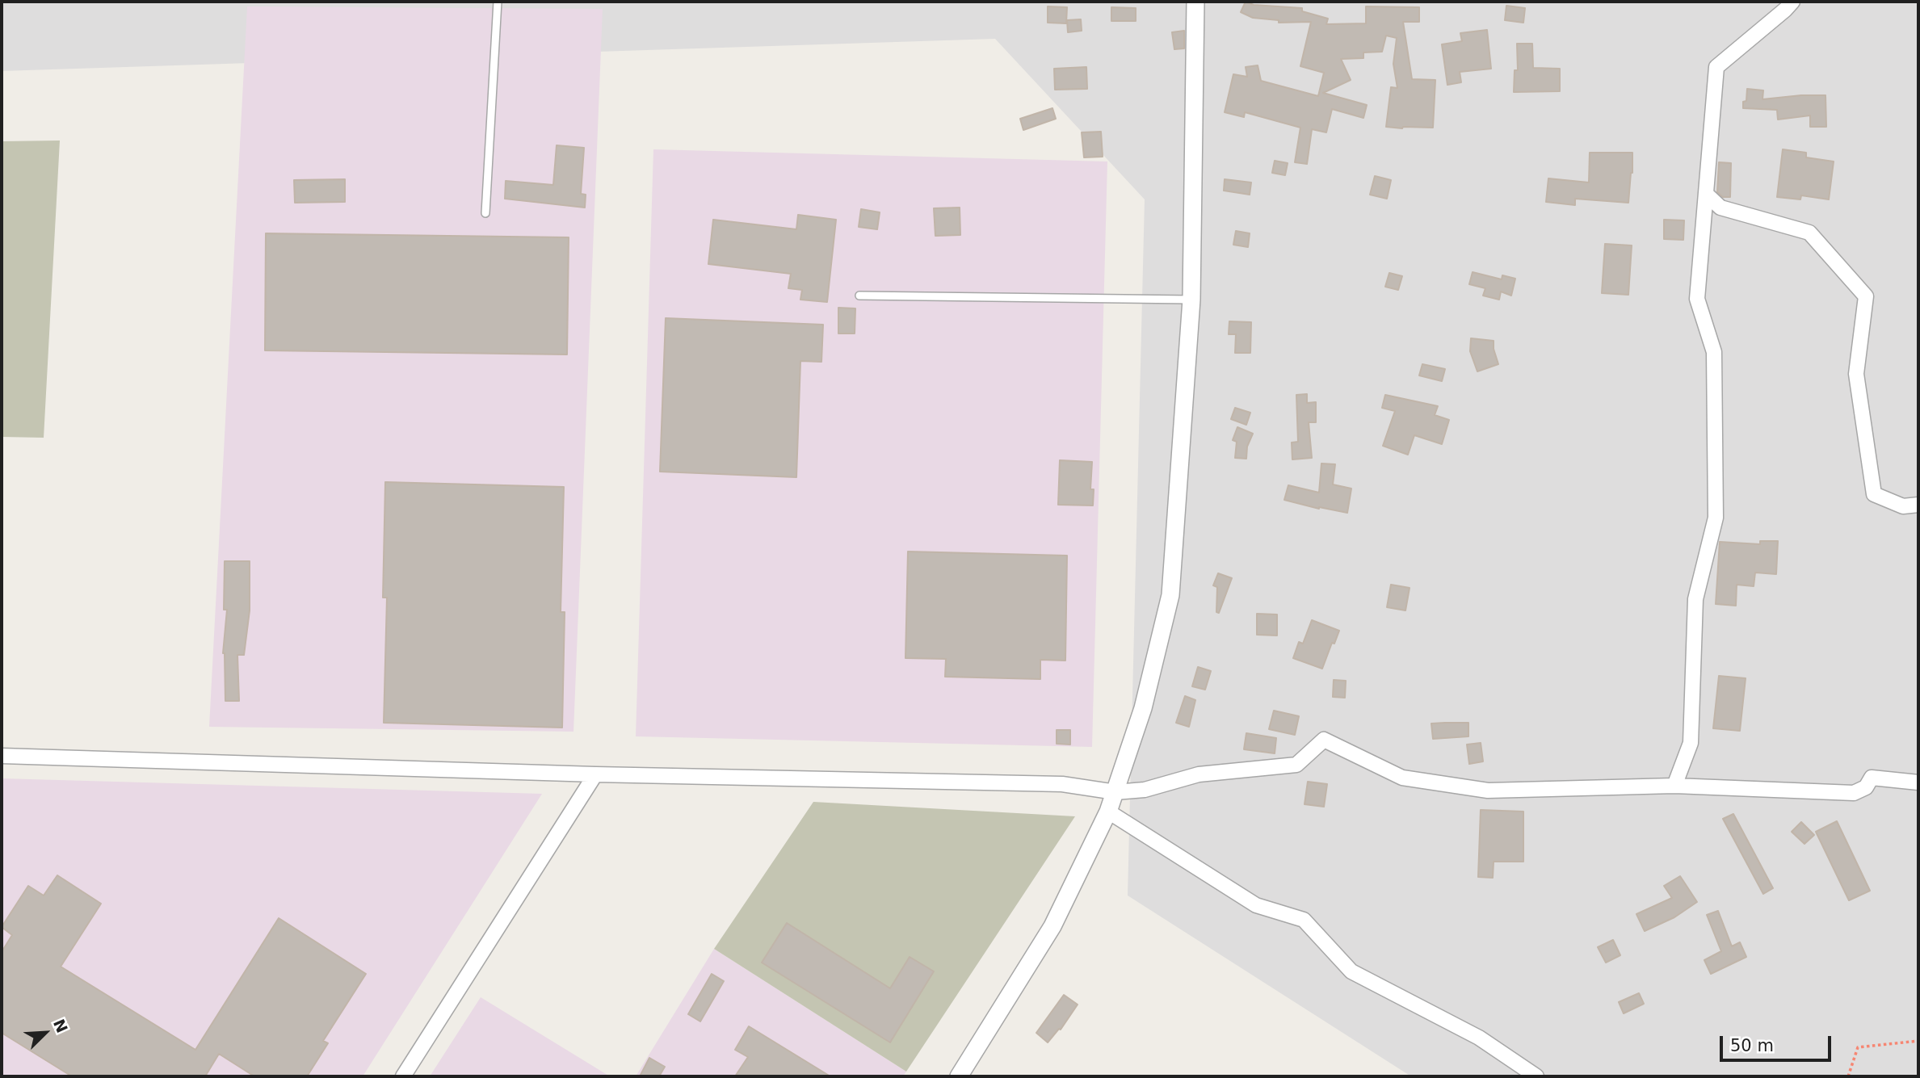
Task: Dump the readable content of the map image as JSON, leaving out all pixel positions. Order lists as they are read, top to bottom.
{
  "scale_bar": "50 m",
  "north": "top right"
}
